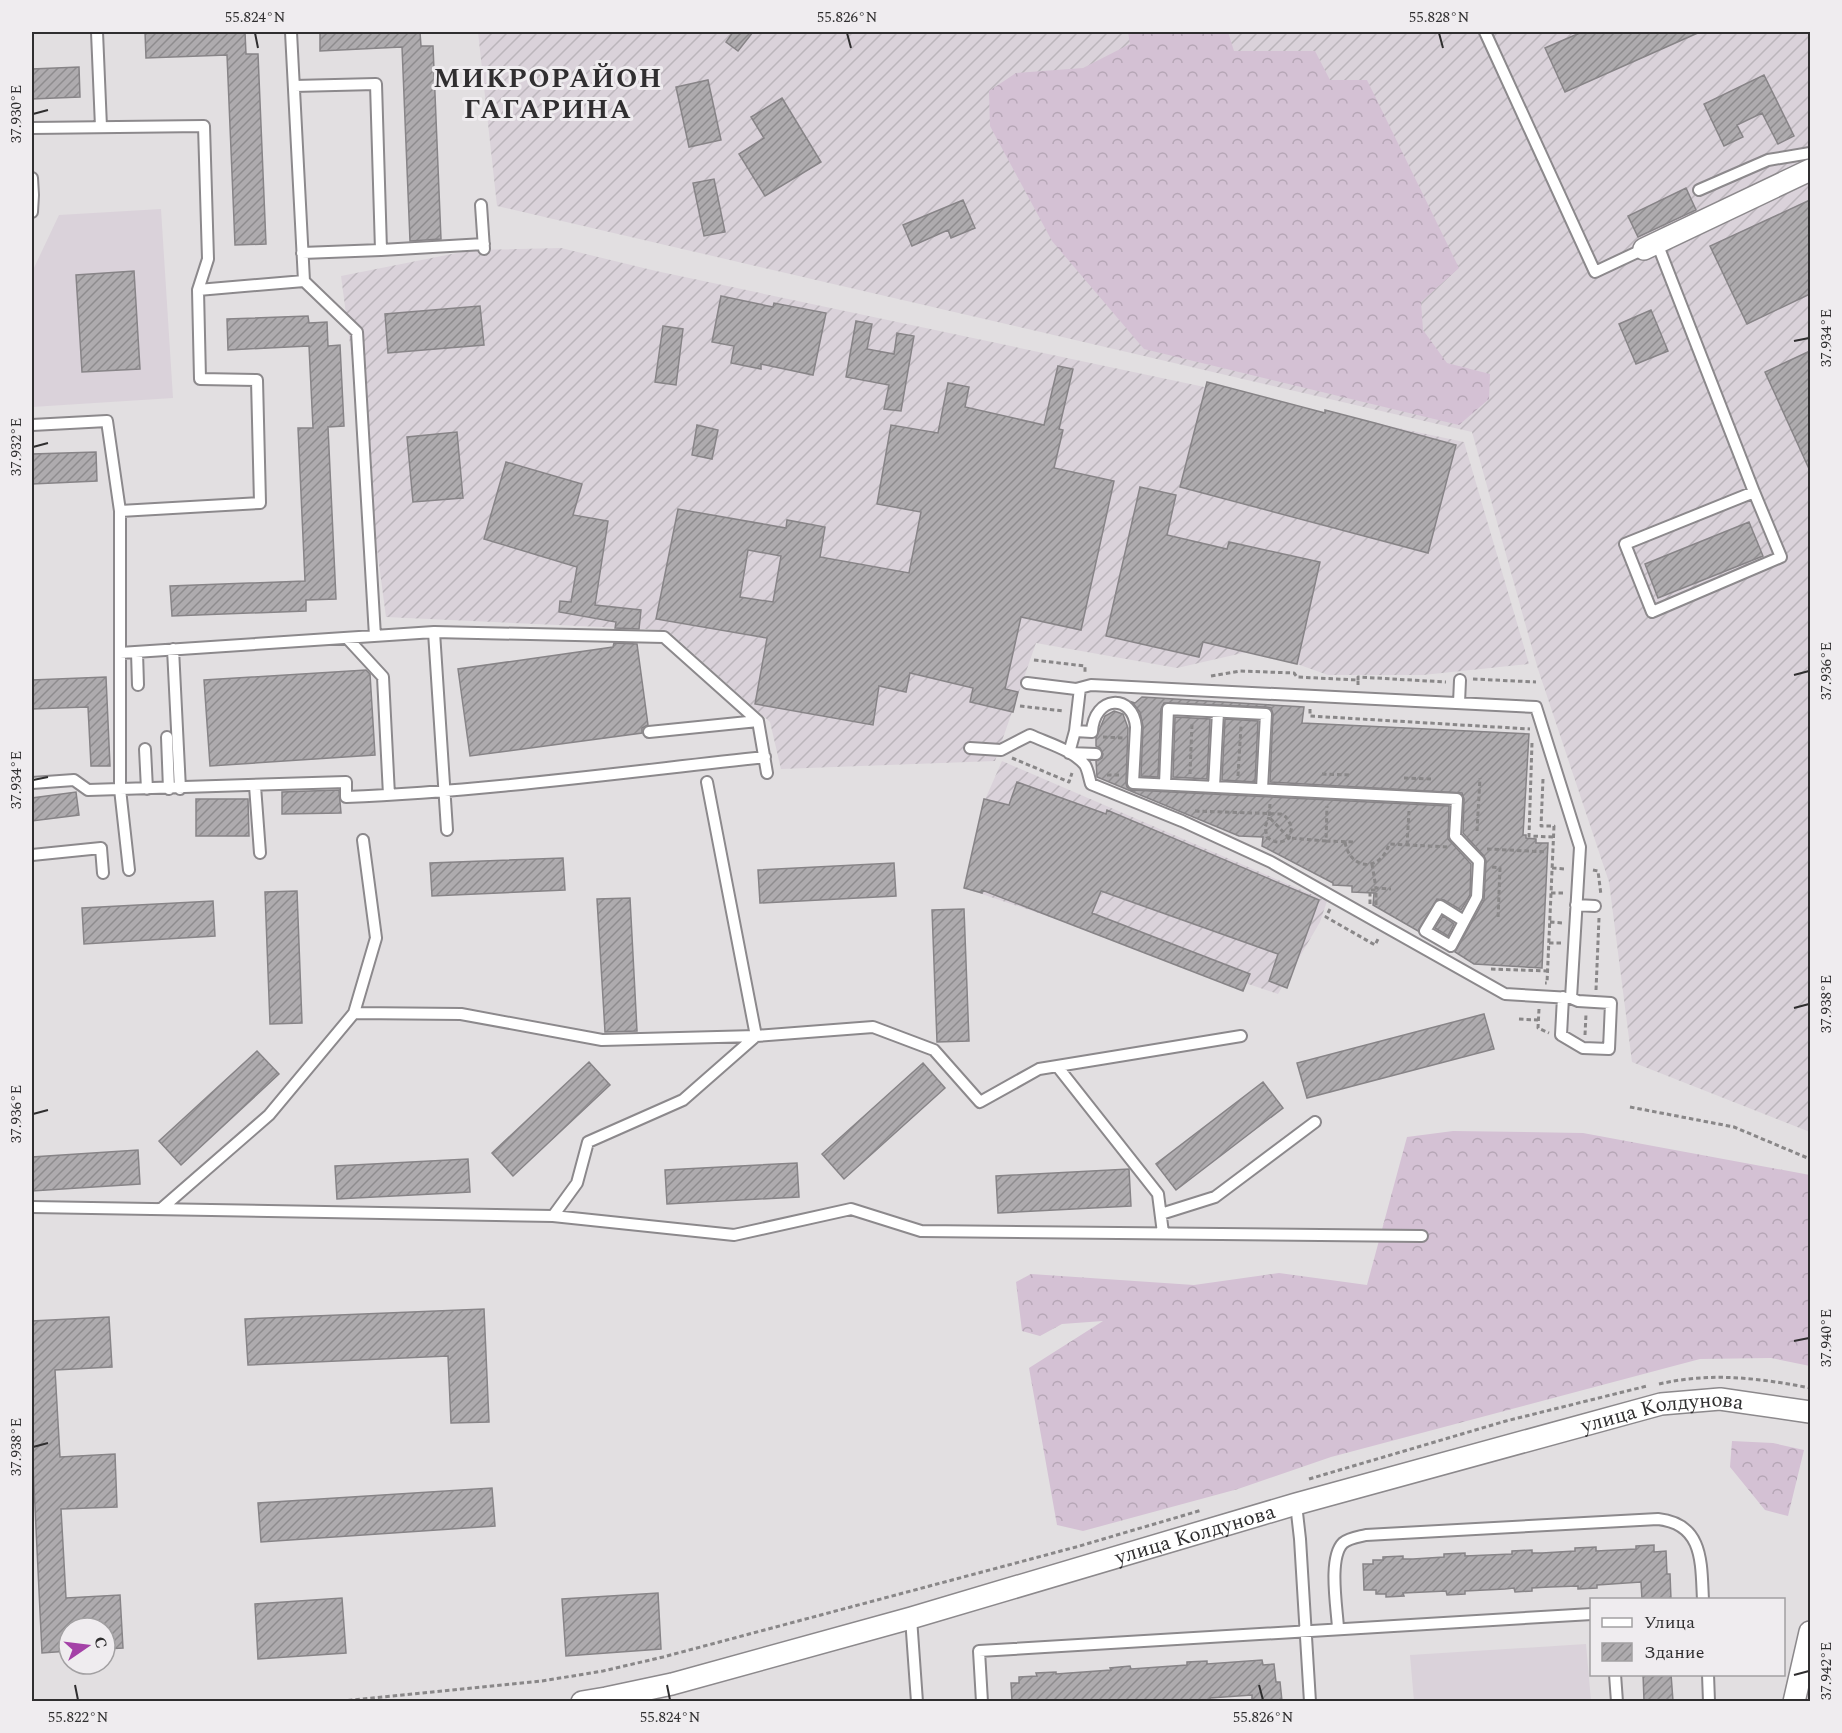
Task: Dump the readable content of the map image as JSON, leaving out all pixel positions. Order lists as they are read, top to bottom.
{
  "streets": {
    "street": ["улица Колдунова"]
  },
  "districts": ["МИКРОРАЙОН ГАГАРИНА"],
  "legend": ["Улица", "Здание"],
  "north": "right",
  "coordinates": [
    "55.824°N",
    "55.826°N",
    "55.828°N",
    "37.930°E",
    "37.934°E",
    "37.932°E",
    "37.936°E",
    "37.938°E",
    "37.940°E",
    "37.942°E",
    "55.822°N"
  ]
}
